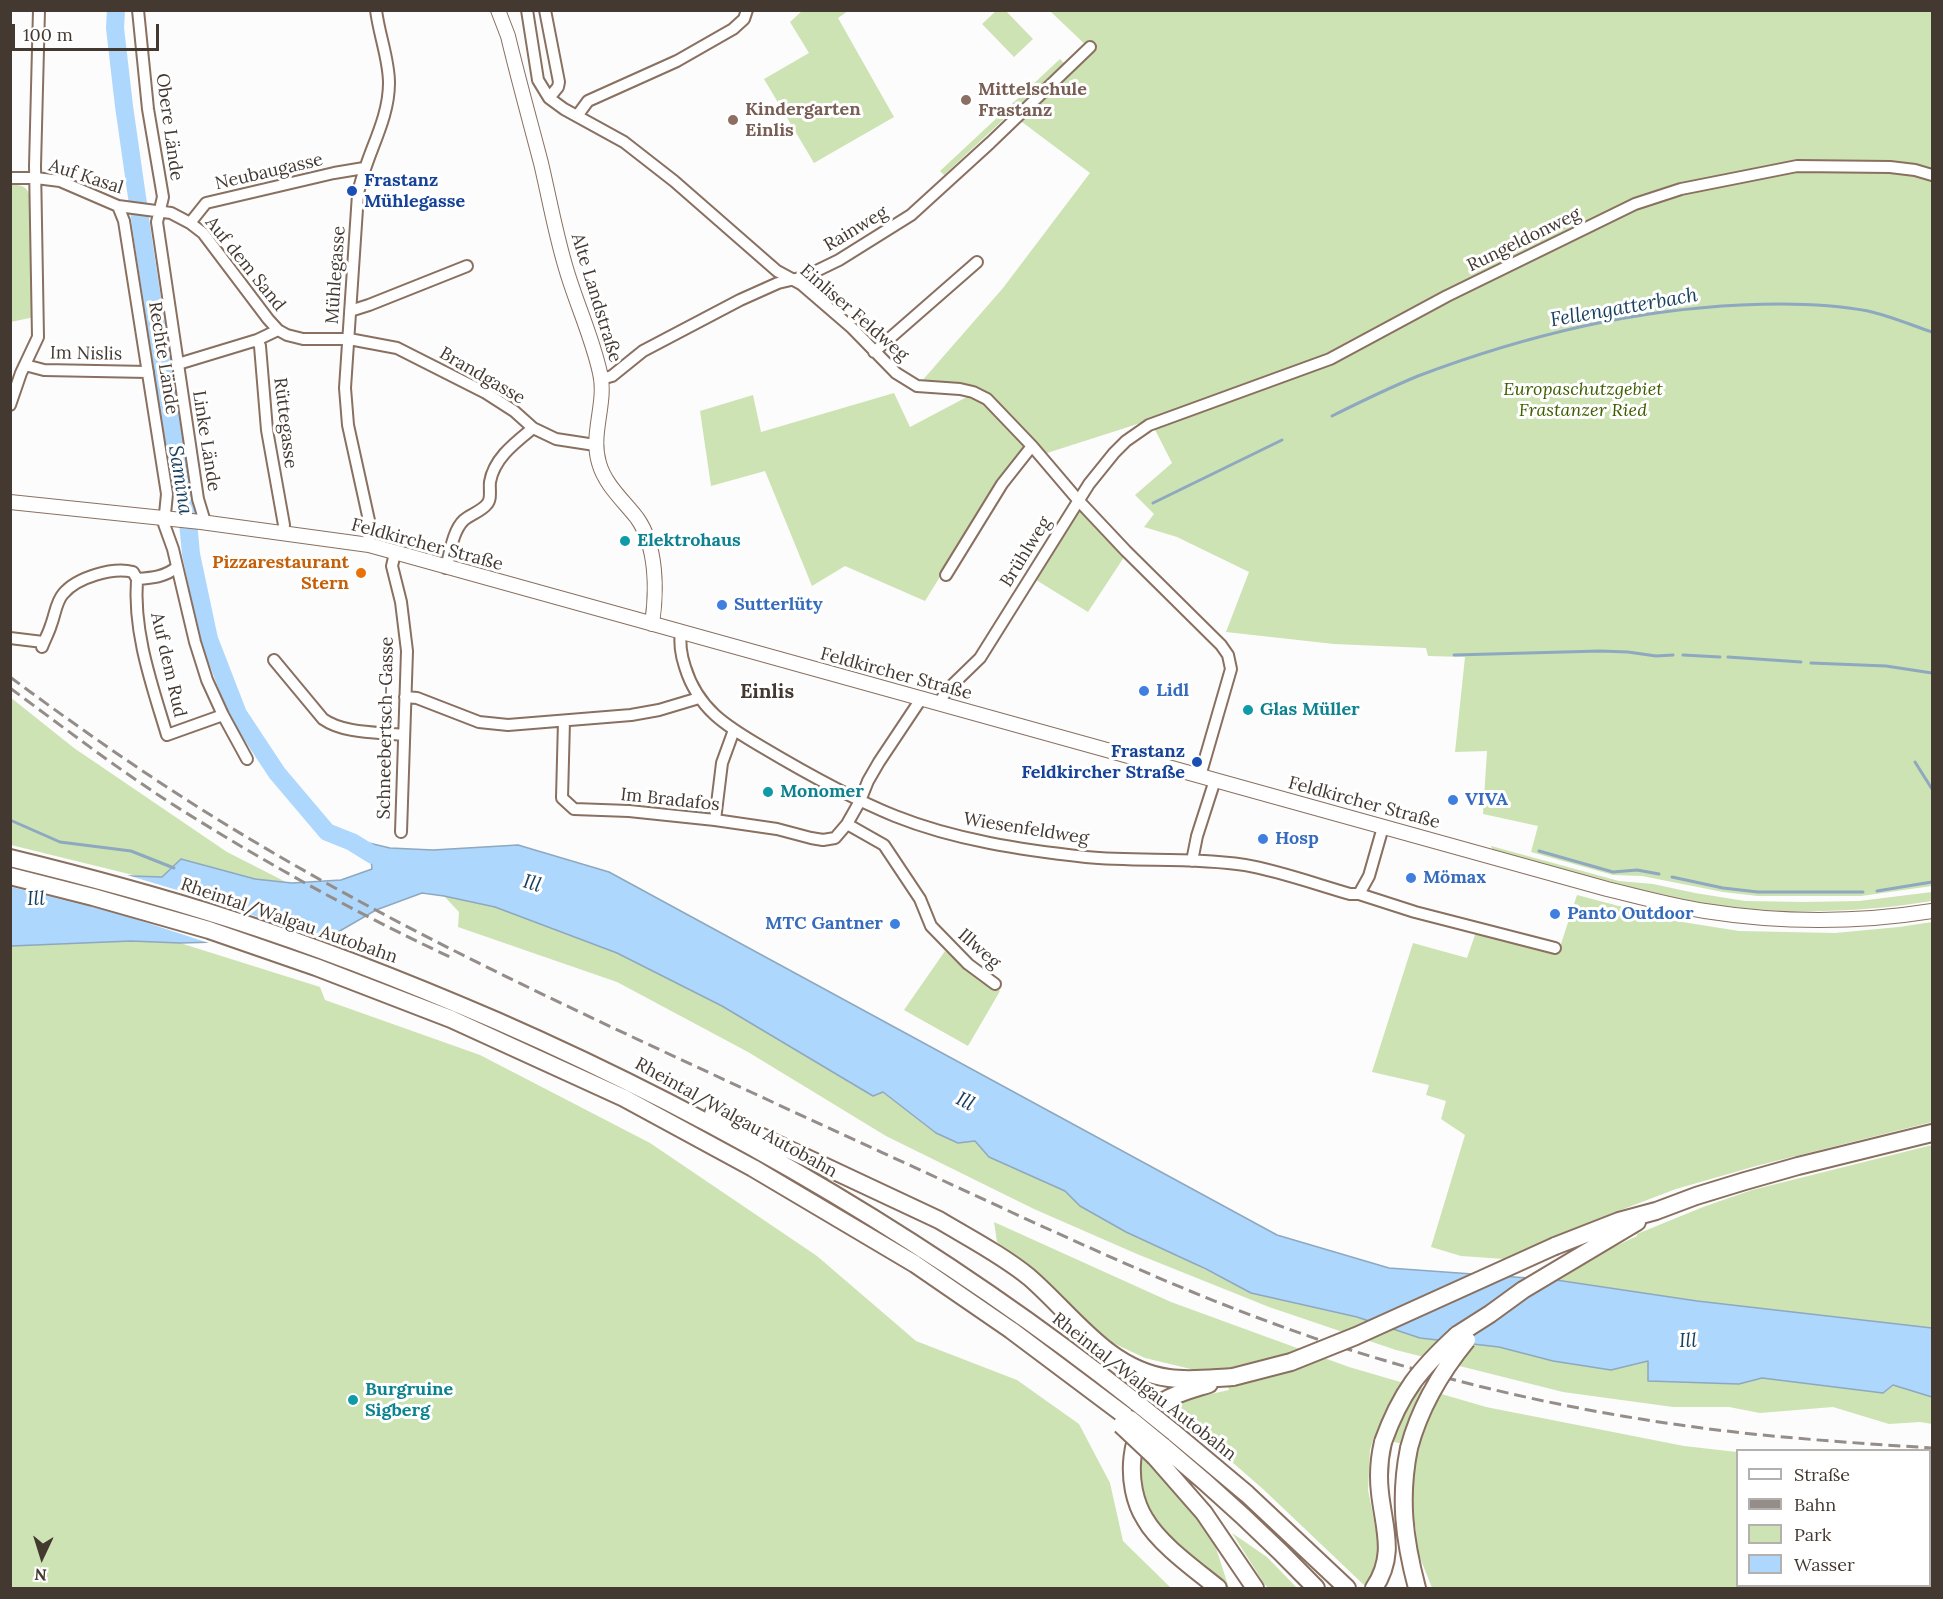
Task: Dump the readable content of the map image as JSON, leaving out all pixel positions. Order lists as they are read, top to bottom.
{
  "streets": {
    "highway": ["Rheintal/Walgau Autobahn"],
    "main road": ["Alte Landstraße", "Feldkircher Straße"],
    "street": [
      "Obere Lände",
      "Neubaugasse",
      "Auf Kasal",
      "Rainweg",
      "Rungeldonweg",
      "Auf dem Sand",
      "Mühlegasse",
      "Einliser Feldweg",
      "Im Nislis",
      "Rechte Lände",
      "Brandgasse",
      "Rüttegasse",
      "Linke Lände",
      "Brühlweg",
      "Auf dem Rud",
      "Schneebertsch-Gasse",
      "Im Bradafos",
      "Wiesenfeldweg",
      "Illweg"
    ]
  },
  "crossings": [
    ["Obere Lände", "Auf Kasal"],
    ["Obere Lände", "Auf dem Sand"],
    ["Obere Lände", "Linke Lände"],
    ["Neubaugasse", "Auf dem Sand"],
    ["Neubaugasse", "Mühlegasse"],
    ["Auf Kasal", "Auf dem Sand"],
    ["Auf Kasal", "Im Nislis"],
    ["Auf Kasal", "Rechte Lände"],
    ["Auf Kasal", "Linke Lände"],
    ["Rainweg", "Alte Landstraße"],
    ["Rainweg", "Einliser Feldweg"],
    ["Rungeldonweg", "Brühlweg"],
    ["Auf dem Sand", "Mühlegasse"],
    ["Auf dem Sand", "Brandgasse"],
    ["Auf dem Sand", "Linke Lände"],
    ["Mühlegasse", "Brandgasse"],
    ["Mühlegasse", "Feldkircher Straße"],
    ["Alte Landstraße", "Brandgasse"],
    ["Alte Landstraße", "Feldkircher Straße"],
    ["Einliser Feldweg", "Feldkircher Straße"],
    ["Einliser Feldweg", "Brühlweg"],
    ["Im Nislis", "Rechte Lände"],
    ["Rechte Lände", "Feldkircher Straße"],
    ["Rechte Lände", "Auf dem Rud"],
    ["Rüttegasse", "Feldkircher Straße"],
    ["Linke Lände", "Feldkircher Straße"],
    ["Feldkircher Straße", "Brühlweg"],
    ["Feldkircher Straße", "Auf dem Rud"],
    ["Feldkircher Straße", "Schneebertsch-Gasse"],
    ["Feldkircher Straße", "Wiesenfeldweg"],
    ["Im Bradafos", "Wiesenfeldweg"],
    ["Im Bradafos", "Illweg"]
  ],
  "districts": ["Einlis"],
  "water": ["Fellengatterbach", "Samina", "Ill"],
  "parks": ["Europaschutzgebiet Frastanzer Ried"],
  "places": [
    "Mittelschule Frastanz",
    "Kindergarten Einlis",
    "Frastanz Mühlegasse",
    "Elektrohaus",
    "Pizzarestaurant Stern",
    "Sutterlüty",
    "Lidl",
    "Glas Müller",
    "Frastanz Feldkircher Straße",
    "Monomer",
    "VIVA",
    "Hosp",
    "Mömax",
    "Panto Outdoor",
    "MTC Gantner",
    "Burgruine Sigberg"
  ],
  "legend": [
    "Straße",
    "Bahn",
    "Park",
    "Wasser"
  ],
  "scale_bar": "100 m",
  "north": "bottom"
}
